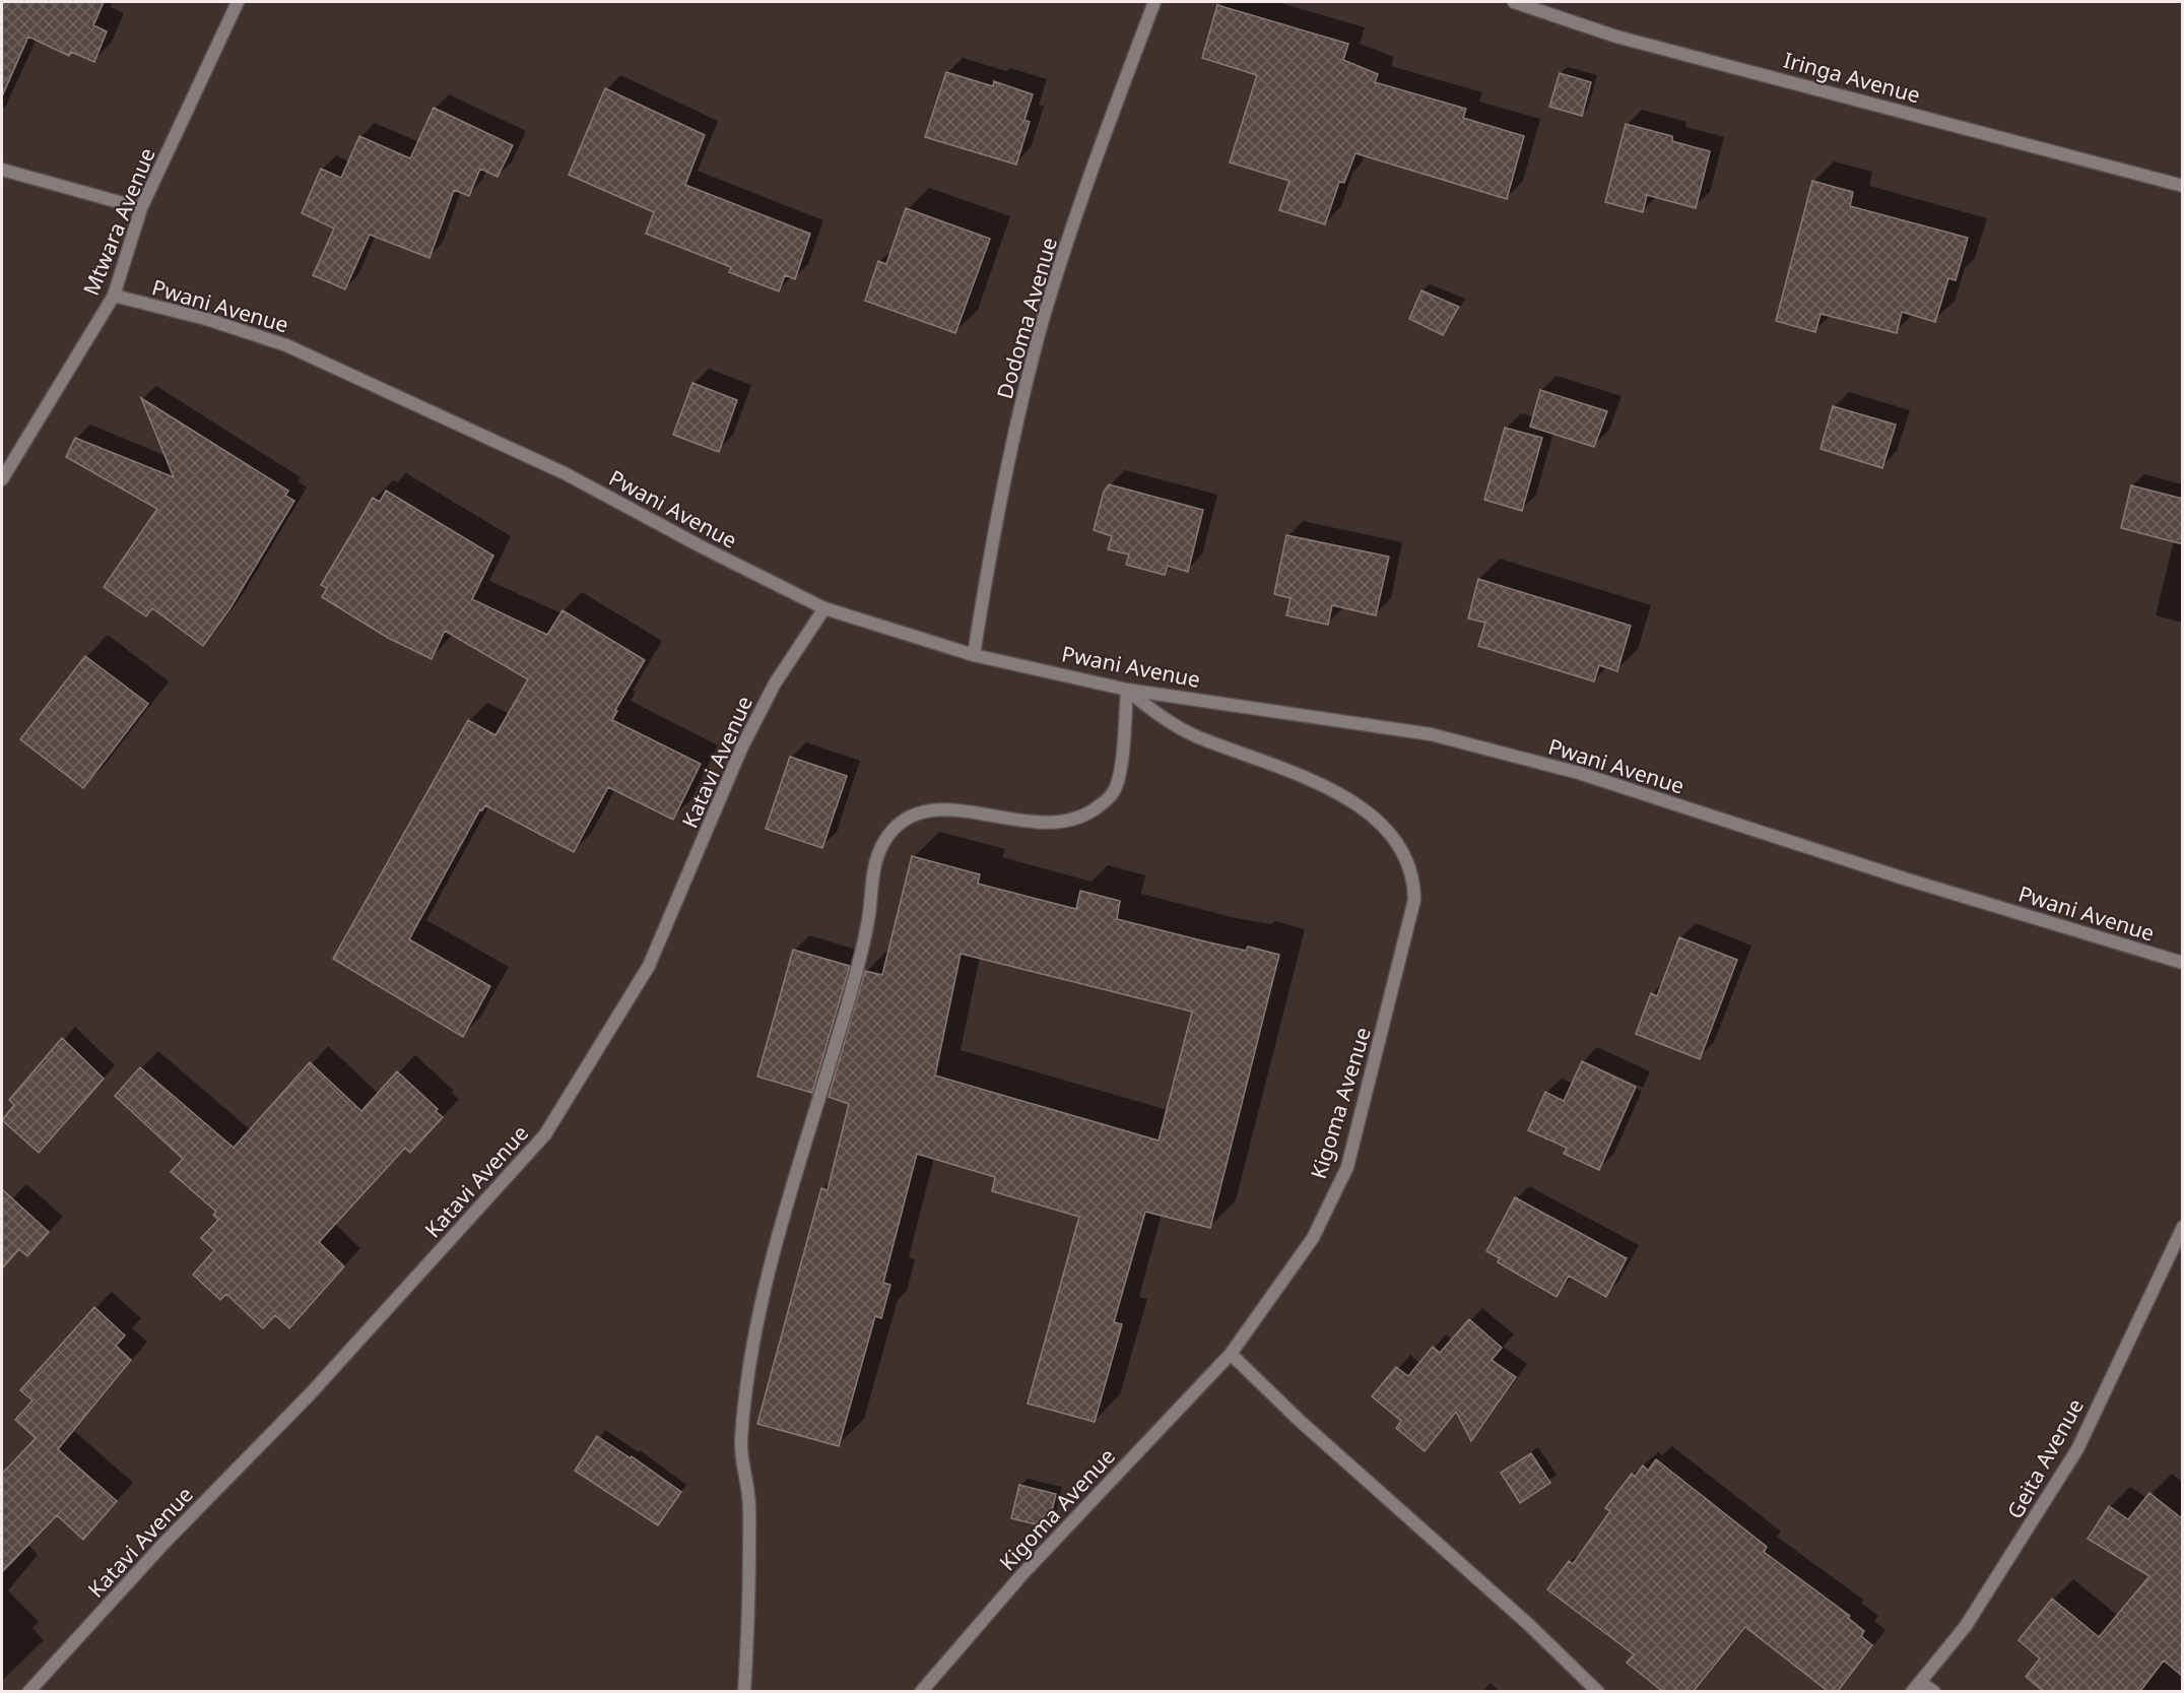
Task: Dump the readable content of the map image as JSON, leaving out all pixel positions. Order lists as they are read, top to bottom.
{
  "streets": {
    "street": [
      "Iringa Avenue",
      "Mtwara Avenue",
      "Pwani Avenue",
      "Dodoma Avenue",
      "Katavi Avenue",
      "Kigoma Avenue",
      "Geita Avenue"
    ]
  },
  "crossings": [
    ["Mtwara Avenue", "Pwani Avenue"],
    ["Pwani Avenue", "Dodoma Avenue"],
    ["Pwani Avenue", "Katavi Avenue"],
    ["Pwani Avenue", "Kigoma Avenue"]
  ]
}
